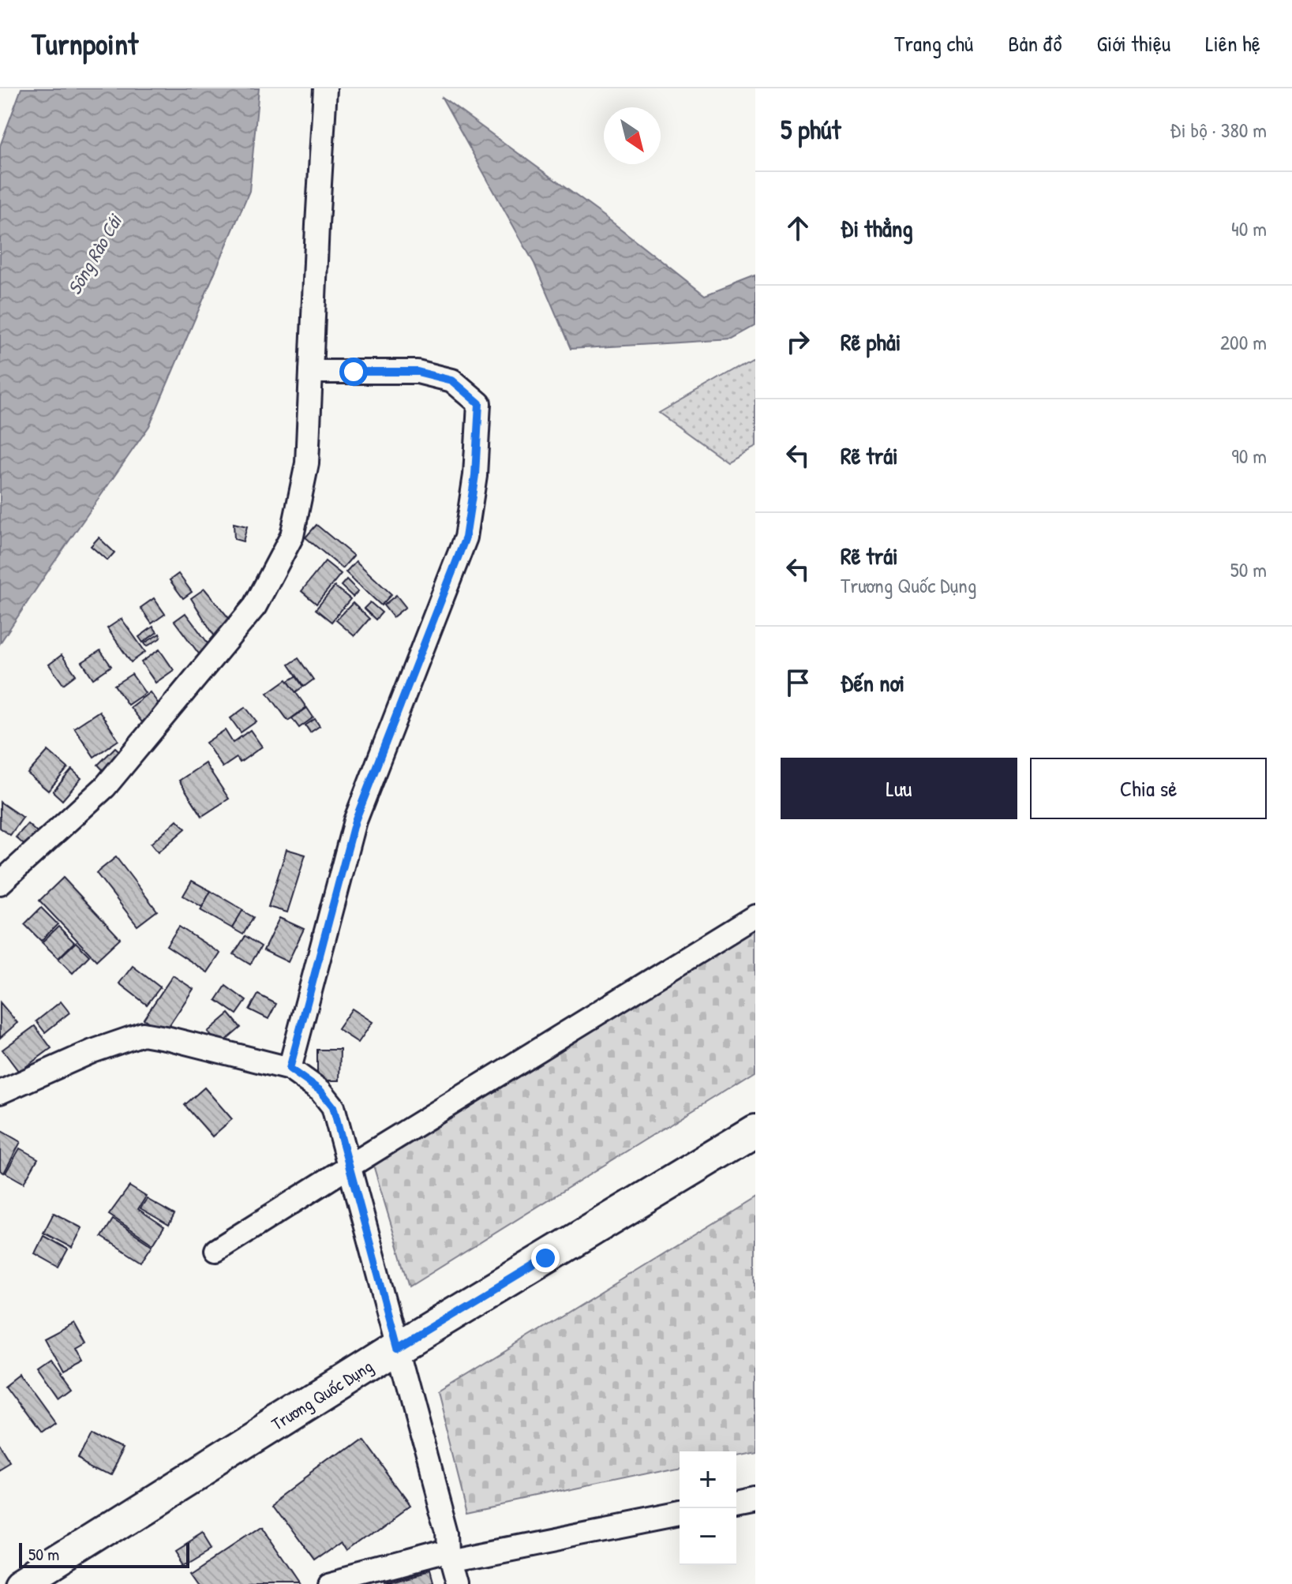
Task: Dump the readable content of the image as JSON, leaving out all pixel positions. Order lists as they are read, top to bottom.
{
  "streets": {
    "street": ["Trương Quốc Dụng"]
  },
  "water": ["Sông Rào Cái"],
  "scale_bar": "50 m",
  "north": "bottom right",
  "page": {
    "header": "Turnpoint",
    "nav": [
      "Trang chủ",
      "Bản đồ",
      "Giới thiệu",
      "Liên hệ"
    ],
    "heading": ["5 phút", "Đi bộ · 380 m"],
    "list": [
      ["Đi thẳng", "40 m"],
      ["Rẽ phải", "200 m"],
      ["Rẽ trái", "90 m"],
      ["Rẽ trái", "Trương Quốc Dụng", "50 m"],
      "Đến nơi"
    ],
    "buttons": ["Lưu", "Chia sẻ"],
    "map_buttons": ["+", "−"],
    "scale": "50 m"
  }
}
